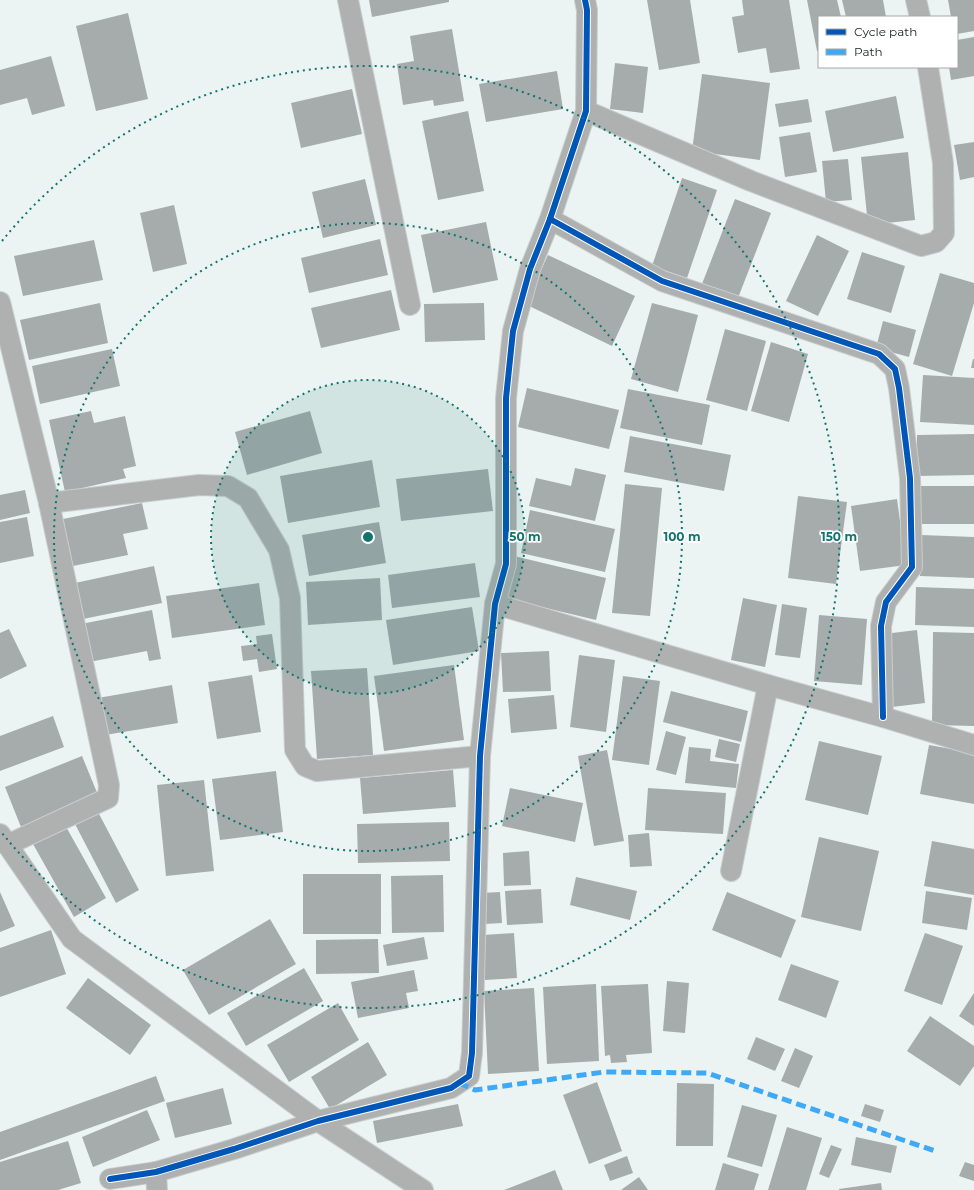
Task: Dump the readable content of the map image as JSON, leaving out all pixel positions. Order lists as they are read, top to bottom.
{
  "legend": ["Cycle path", "Path"],
  "rings": ["50 m", "100 m", "150 m"]
}
